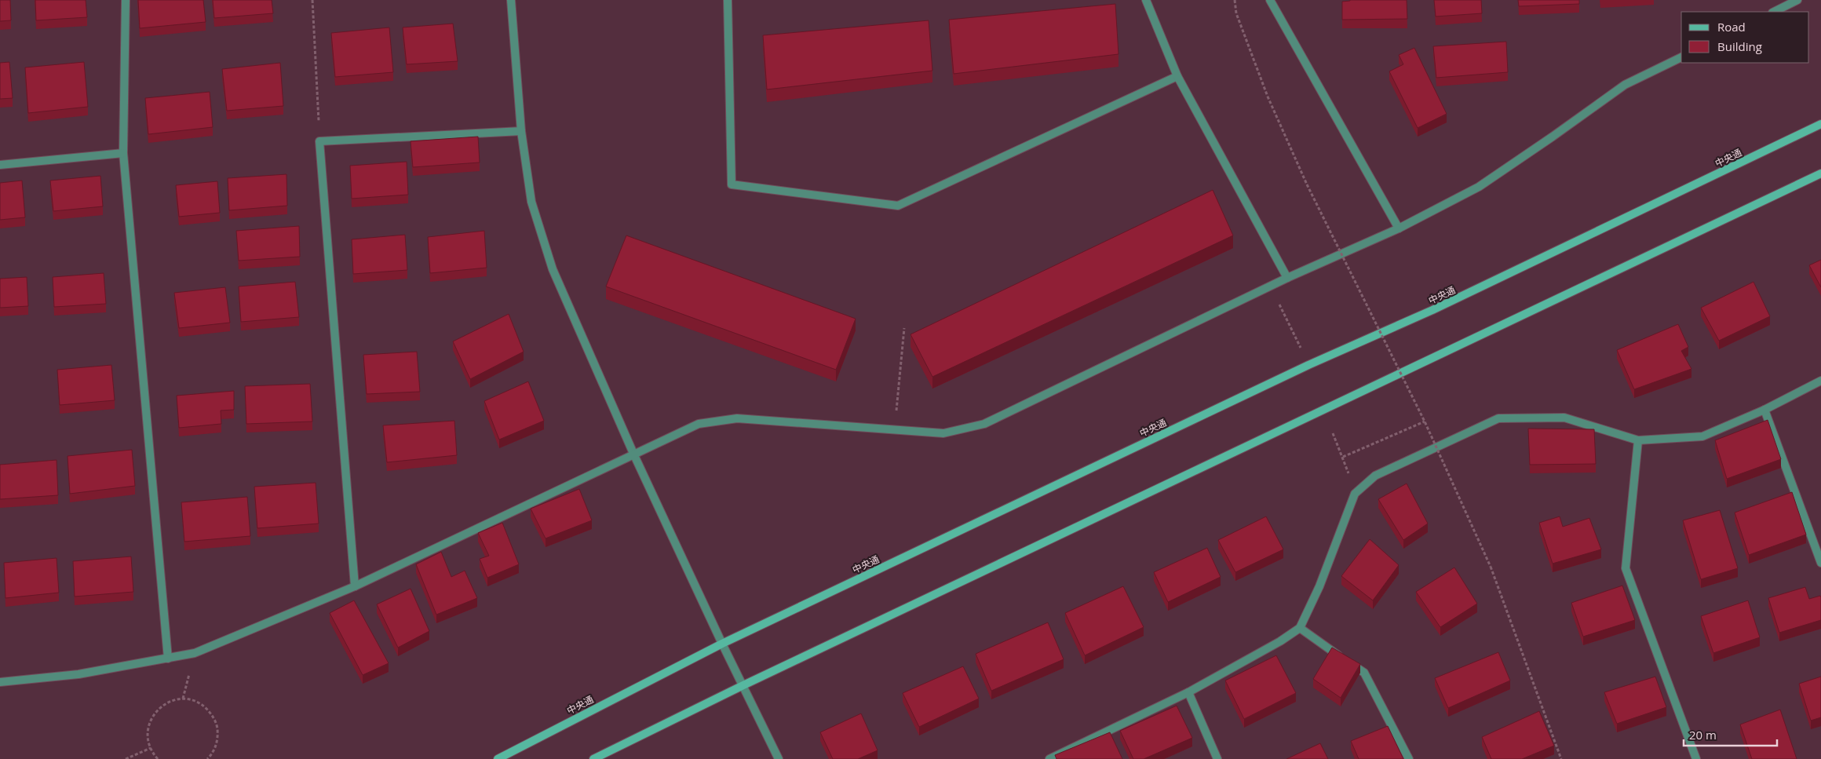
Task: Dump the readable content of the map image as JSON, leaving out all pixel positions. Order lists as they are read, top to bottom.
{
  "streets": {
    "street": ["中央通"]
  },
  "legend": ["Road", "Building"],
  "scale_bar": "20 m"
}
